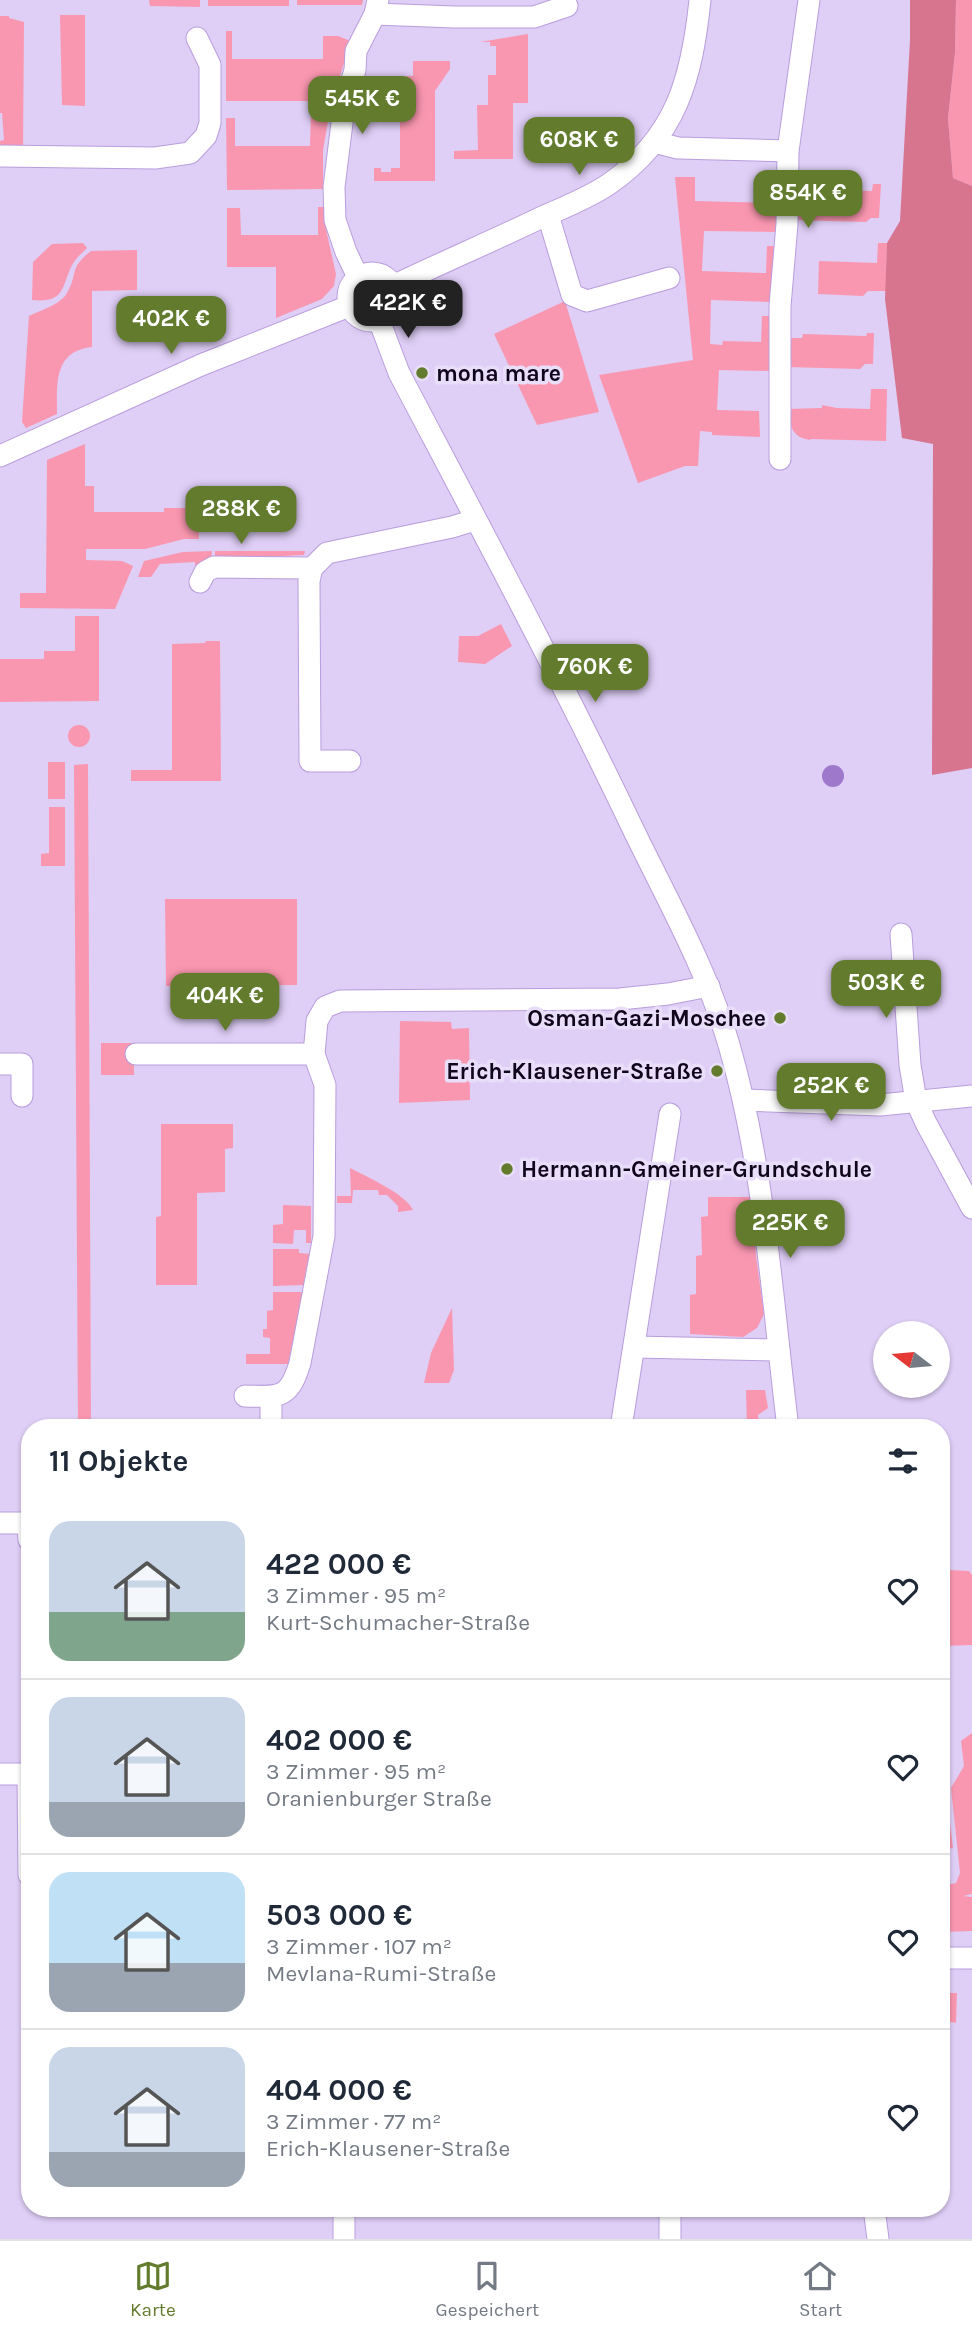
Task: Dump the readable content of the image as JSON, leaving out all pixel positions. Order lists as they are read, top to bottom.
{
  "places": [
    "mona mare",
    "Osman-Gazi-Moschee",
    "Erich-Klausener-Straße",
    "Hermann-Gmeiner-Grundschule"
  ],
  "north": "left",
  "page": {
    "price": [
      "545K €",
      "608K €",
      "854K €",
      "422K €",
      "402K €",
      "288K €",
      "760K €",
      "503K €",
      "404K €",
      "252K €",
      "225K €"
    ],
    "heading": "11 Objekte",
    "list": [
      {
        "name": "422 000 €",
        "note": "3 Zimmer · 95 m² · Kurt-Schumacher-Straße"
      },
      {
        "name": "402 000 €",
        "note": "3 Zimmer · 95 m² · Oranienburger Straße"
      },
      {
        "name": "503 000 €",
        "note": "3 Zimmer · 107 m² · Mevlana-Rumi-Straße"
      },
      {
        "name": "404 000 €",
        "note": "3 Zimmer · 77 m² · Erich-Klausener-Straße"
      }
    ],
    "tabs": ["Karte", "Gespeichert", "Start"]
  }
}
